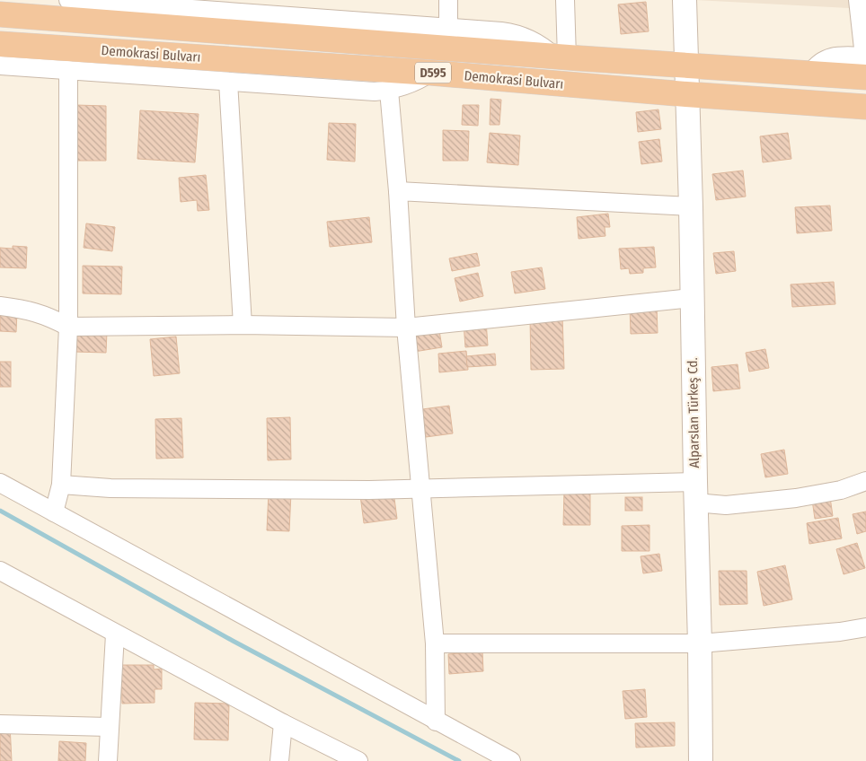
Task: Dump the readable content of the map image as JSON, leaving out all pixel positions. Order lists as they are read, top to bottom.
{
  "streets": {
    "highway": ["Demokrasi Bulvarı", "D595"],
    "street": ["Alparslan Türkeş Cd."]
  },
  "crossings": [
    ["Demokrasi Bulvarı", "Alparslan Türkeş Cd."]
  ]
}
